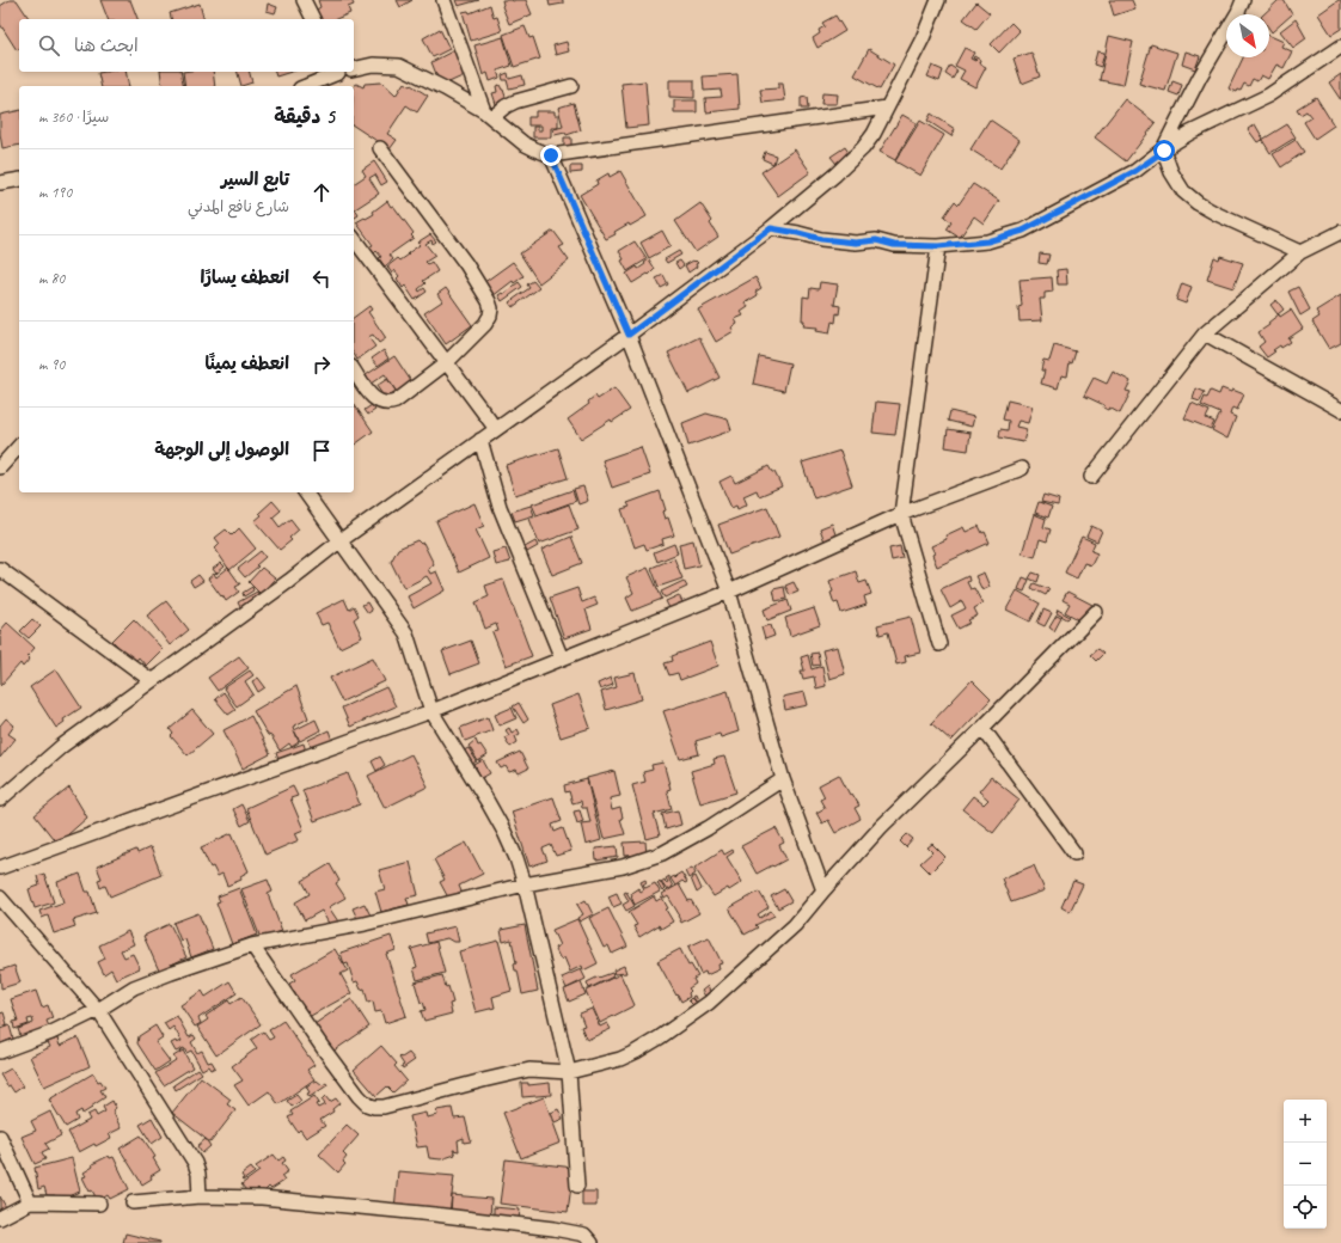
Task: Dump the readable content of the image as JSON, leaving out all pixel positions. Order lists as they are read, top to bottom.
{
  "north": "bottom right",
  "page": {
    "search": "ابحث هنا",
    "heading": ["5 دقيقة", "سيرًا · 360 m"],
    "list": [
      ["تابع السير", "شارع نافع المدني", "190 m"],
      ["انعطف يسارًا", "80 m"],
      ["انعطف يمينًا", "90 m"],
      "الوصول إلى الوجهة"
    ],
    "map_buttons": ["+", "−"]
  }
}
